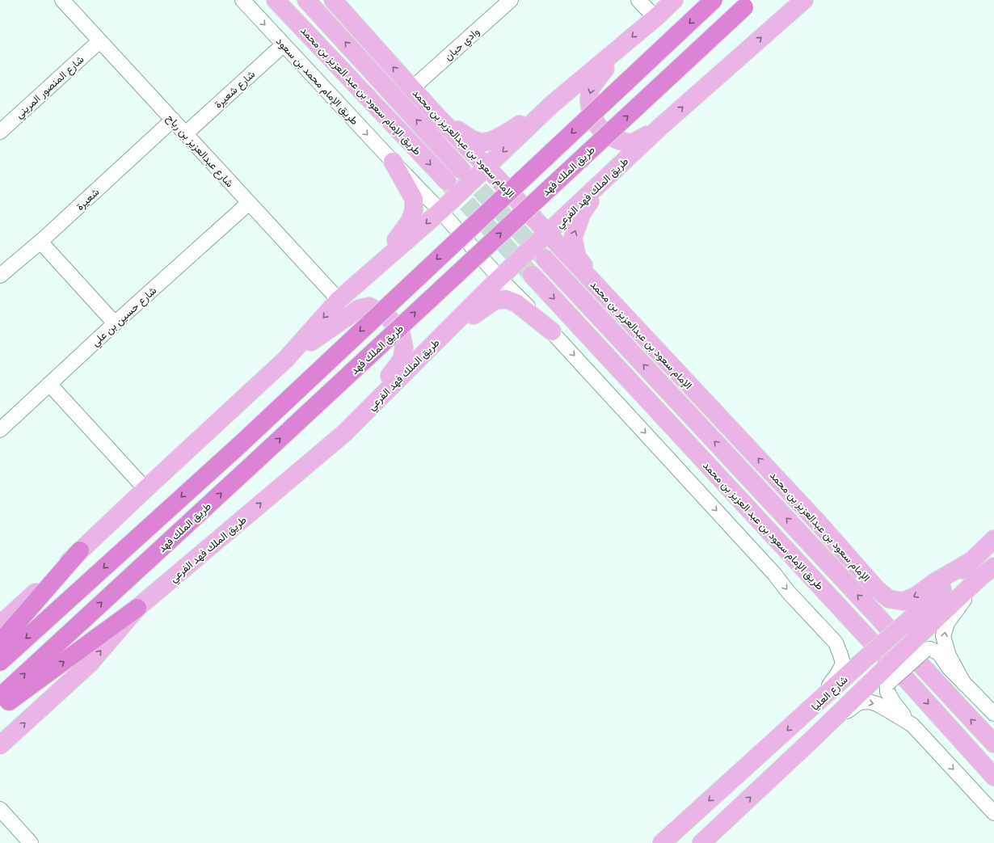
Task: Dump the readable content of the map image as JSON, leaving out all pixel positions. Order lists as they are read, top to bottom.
{
  "streets": {
    "highway": ["طريق الملك فهد"],
    "main road": [
      "طريق الإمام سعود بن عبد العزيز بن محمد",
      "الإمام سعود بن عبدالعزيز بن محمد",
      "طريق الملك فهد الفرعي",
      "شارع العليا"
    ],
    "street": [
      "وادي حبان",
      "طريق الإمام محمد بن سعود",
      "شارع المنصور المريني",
      "شارع شعيرة",
      "شارع عبدالعزيز بن رباح",
      "شعيرة",
      "شارع حسين بن علي"
    ]
  },
  "crossings": [
    ["وادي حبان", "الإمام سعود بن عبدالعزيز بن محمد"],
    ["طريق الإمام محمد بن سعود", "شارع شعيرة"],
    ["طريق الإمام محمد بن سعود", "طريق الملك فهد الفرعي"],
    ["طريق الإمام محمد بن سعود", "شارع العليا"],
    ["شارع المنصور المريني", "شارع عبدالعزيز بن رباح"],
    ["شارع شعيرة", "شارع عبدالعزيز بن رباح"],
    ["الإمام سعود بن عبدالعزيز بن محمد", "طريق الملك فهد الفرعي"],
    ["الإمام سعود بن عبدالعزيز بن محمد", "شارع العليا"],
    ["شارع عبدالعزيز بن رباح", "شعيرة"],
    ["شارع عبدالعزيز بن رباح", "شارع حسين بن علي"]
  ],
  "one_way": ["طريق الإمام محمد بن سعود", "الإمام سعود بن عبدالعزيز بن محمد"]
}
